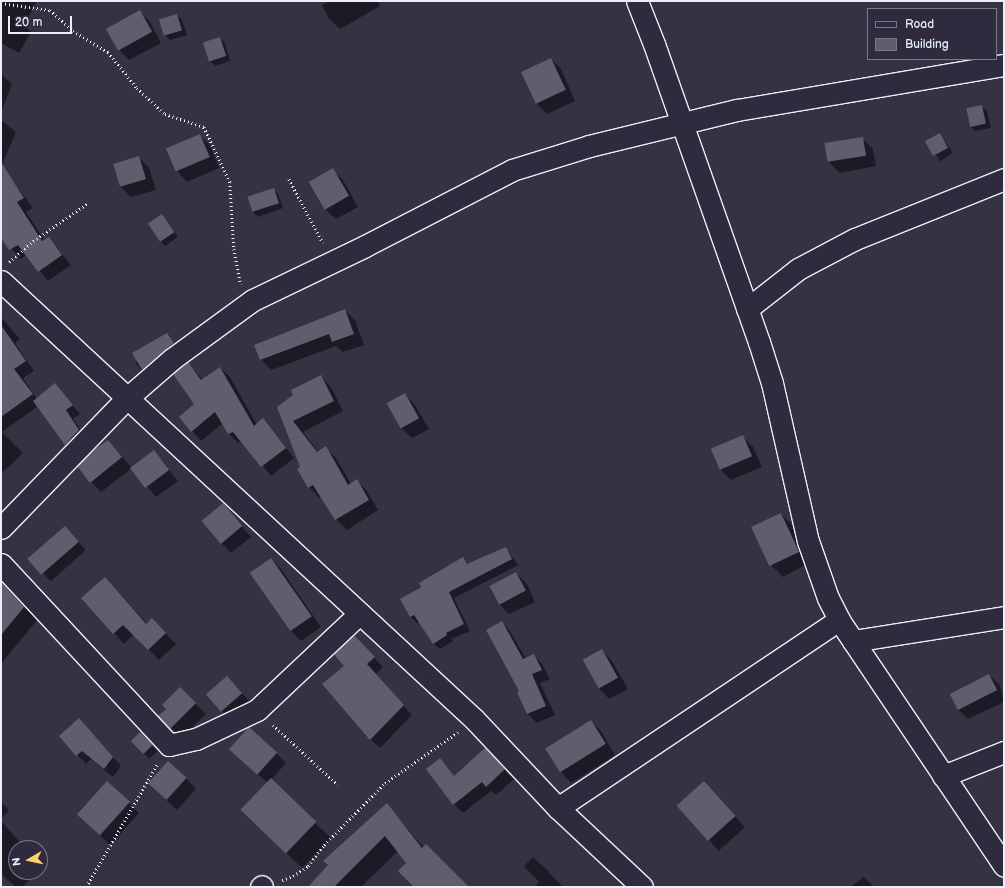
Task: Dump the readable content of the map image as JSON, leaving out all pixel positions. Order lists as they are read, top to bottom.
{
  "legend": ["Road", "Building"],
  "scale_bar": "20 m",
  "north": "left"
}
